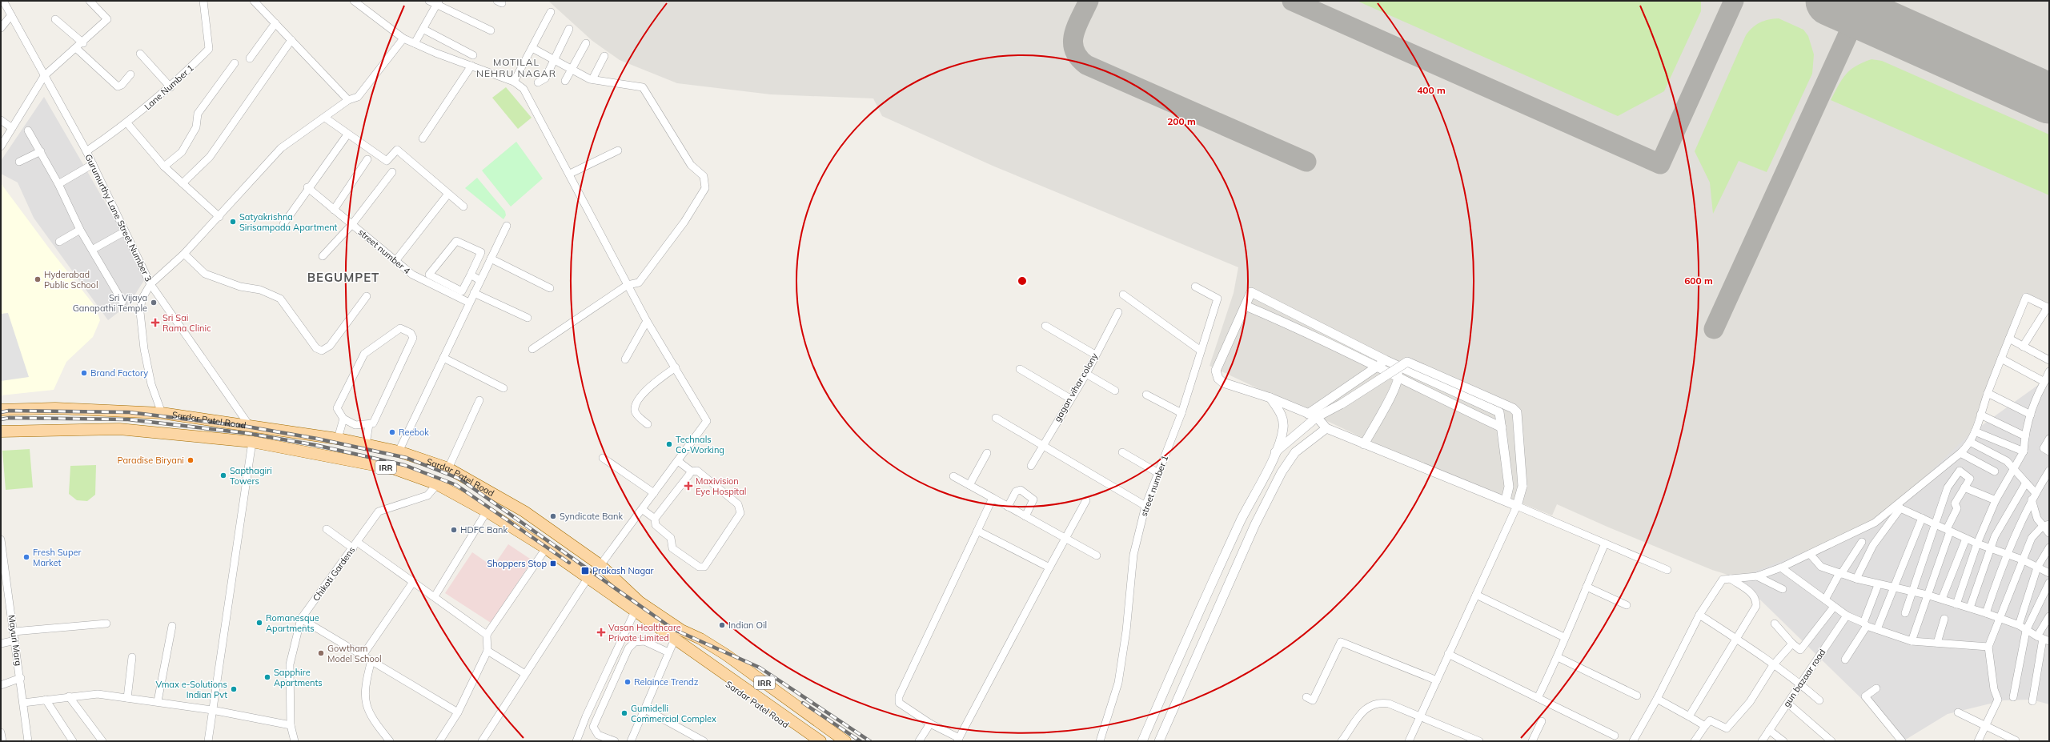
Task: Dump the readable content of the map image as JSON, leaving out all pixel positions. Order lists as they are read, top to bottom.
{
  "streets": {
    "main road": ["Sardar Patel Road", "IRR"],
    "street": [
      "Lane Number 1",
      "Gurumurthy Lane Street Number 3",
      "street number 4",
      "gagan vihar colony",
      "street number 1",
      "Chikoti Gardens",
      "Mayuri Marg",
      "gun bazaar road"
    ]
  },
  "crossings": [
    ["Lane Number 1", "Gurumurthy Lane Street Number 3"],
    ["Gurumurthy Lane Street Number 3", "Sardar Patel Road"],
    ["Sardar Patel Road", "IRR"],
    ["Sardar Patel Road", "Chikoti Gardens"]
  ],
  "districts": ["MOTILAL NEHRU NAGAR", "BEGUMPET"],
  "places": {
    "other": [
      "Satyakrishna Sirisampada Apartment",
      "Hyderabad Public School",
      "Sri Vijaya Ganapathi Temple",
      "Brand Factory",
      "Reebok",
      "Technals Co-Working",
      "Paradise Biryani",
      "Sapthagiri Towers",
      "Syndicate Bank",
      "HDFC Bank",
      "Fresh Super Market",
      "Romanesque Apartments",
      "Indian Oil",
      "Gowtham Model School",
      "Sapphire Apartments",
      "Relaince Trendz",
      "Vmax e-Solutions Indian Pvt",
      "Gumidelli Commercial Complex"
    ],
    "health": ["Sri Sai Rama Clinic", "Maxivision Eye Hospital", "Vasan Healthcare Private Limited"],
    "transit": ["Shoppers Stop", "Prakash Nagar"]
  },
  "rings": ["400 m", "200 m", "600 m"]
}
